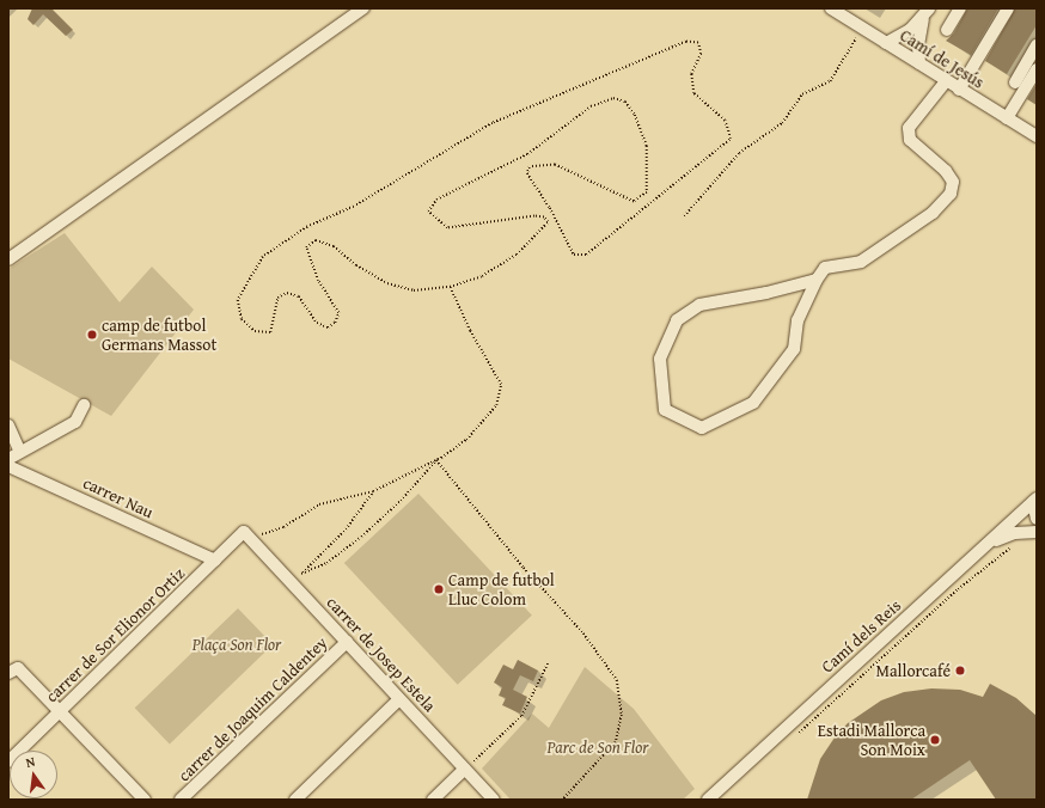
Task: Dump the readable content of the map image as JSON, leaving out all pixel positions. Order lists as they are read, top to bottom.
{
  "streets": {
    "street": [
      "Camí de Jesús",
      "carrer Nau",
      "carrer de Sor Elionor Ortiz",
      "Camí dels Reis",
      "carrer de Josep Estela",
      "carrer de Joaquim Caldentey"
    ]
  },
  "crossings": [
    ["carrer Nau", "carrer de Sor Elionor Ortiz"],
    ["carrer de Sor Elionor Ortiz", "carrer de Josep Estela"],
    ["carrer de Josep Estela", "carrer de Joaquim Caldentey"]
  ],
  "parks": ["Plaça Son Flor", "Parc de Son Flor"],
  "places": [
    "camp de futbol Germans Massot",
    "Camp de futbol Lluc Colom",
    "Mallorcafé",
    "Estadi Mallorca Son Moix"
  ],
  "north": "top"
}
